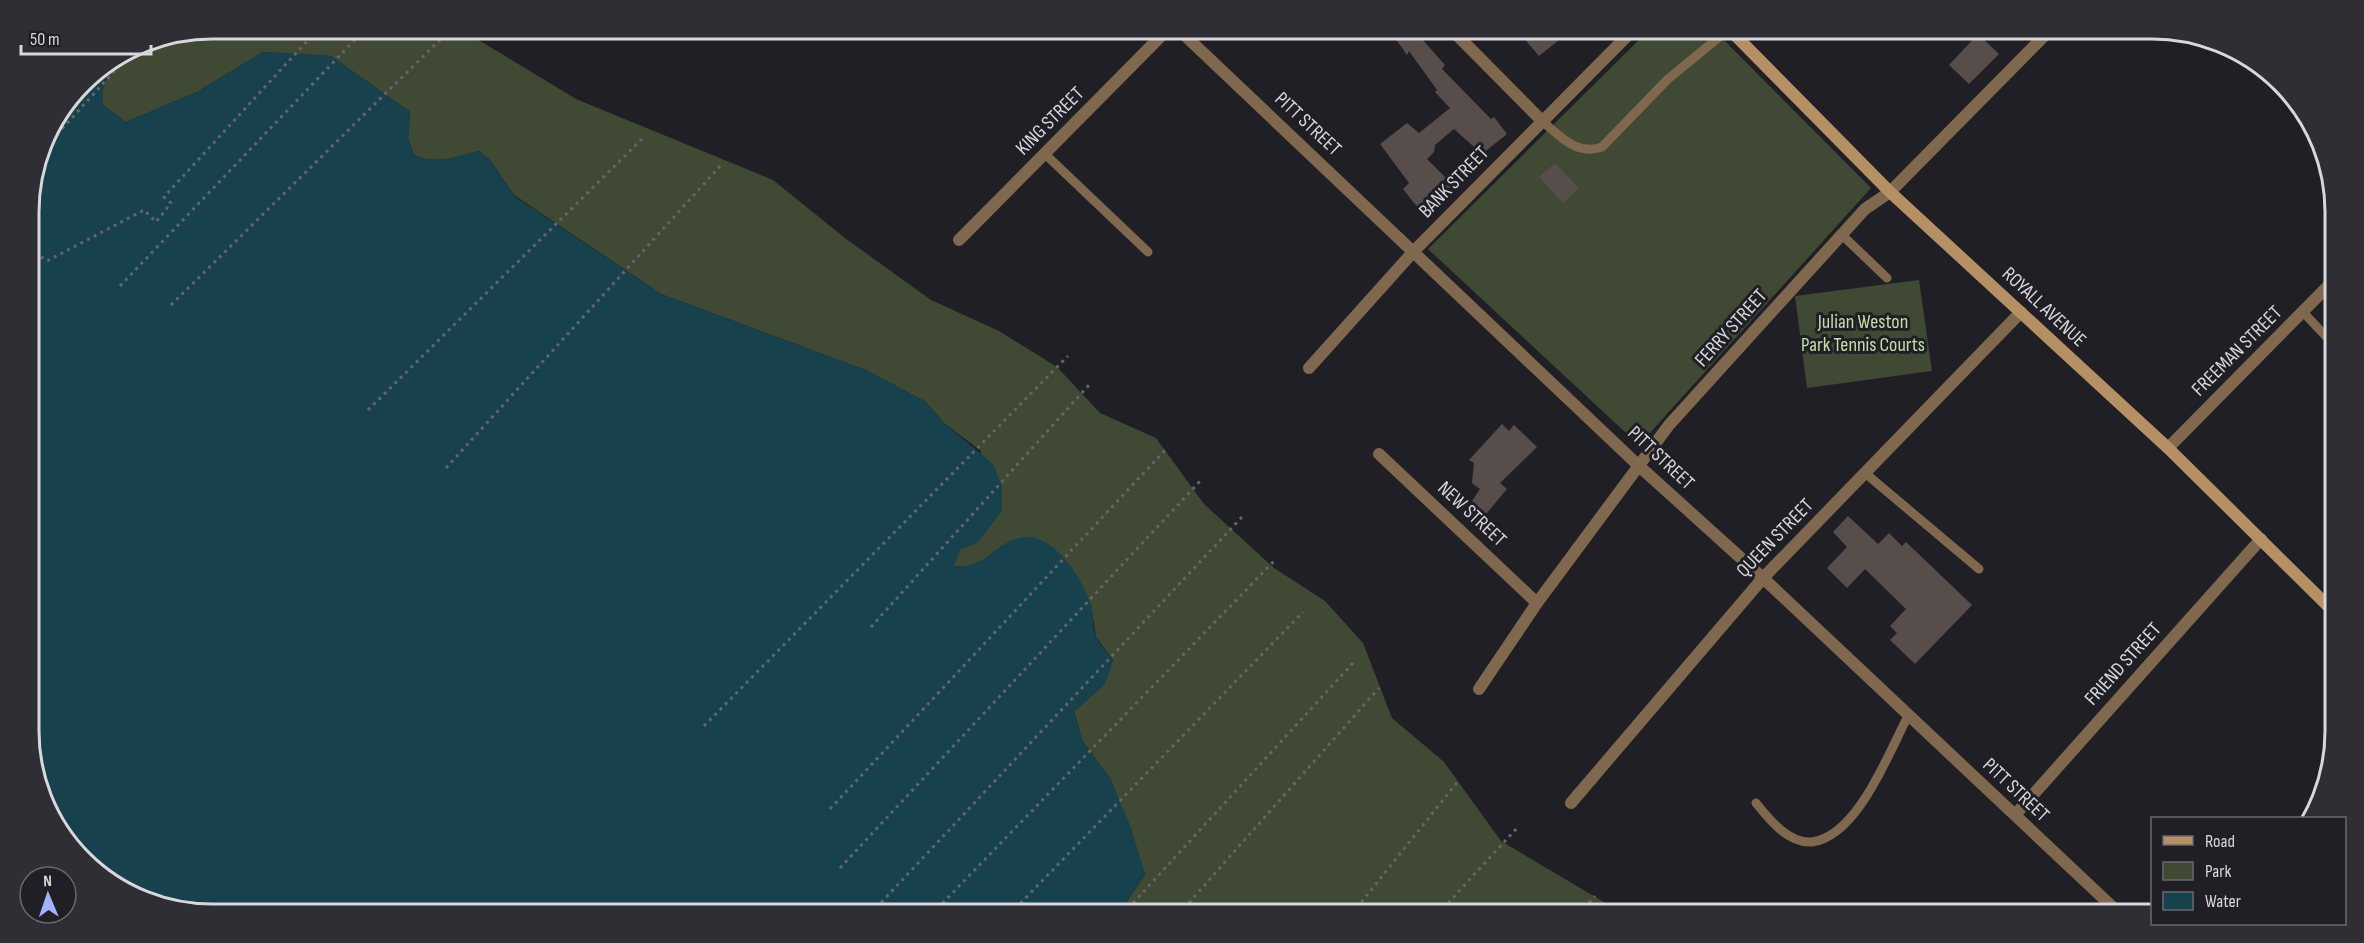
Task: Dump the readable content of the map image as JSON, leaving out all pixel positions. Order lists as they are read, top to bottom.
{
  "streets": {
    "street": [
      "KING STREET",
      "PITT STREET",
      "BANK STREET",
      "ROYALL AVENUE",
      "FERRY STREET",
      "FREEMAN STREET",
      "NEW STREET",
      "QUEEN STREET",
      "FRIEND STREET"
    ]
  },
  "crossings": [
    ["PITT STREET", "BANK STREET"],
    ["PITT STREET", "FERRY STREET"],
    ["PITT STREET", "QUEEN STREET"],
    ["PITT STREET", "FRIEND STREET"],
    ["ROYALL AVENUE", "FERRY STREET"],
    ["ROYALL AVENUE", "FREEMAN STREET"],
    ["ROYALL AVENUE", "QUEEN STREET"],
    ["ROYALL AVENUE", "FRIEND STREET"],
    ["FERRY STREET", "NEW STREET"]
  ],
  "parks": ["Julian Weston Park Tennis Courts"],
  "legend": ["Road", "Park", "Water"],
  "scale_bar": "50 m",
  "north": "top"
}
